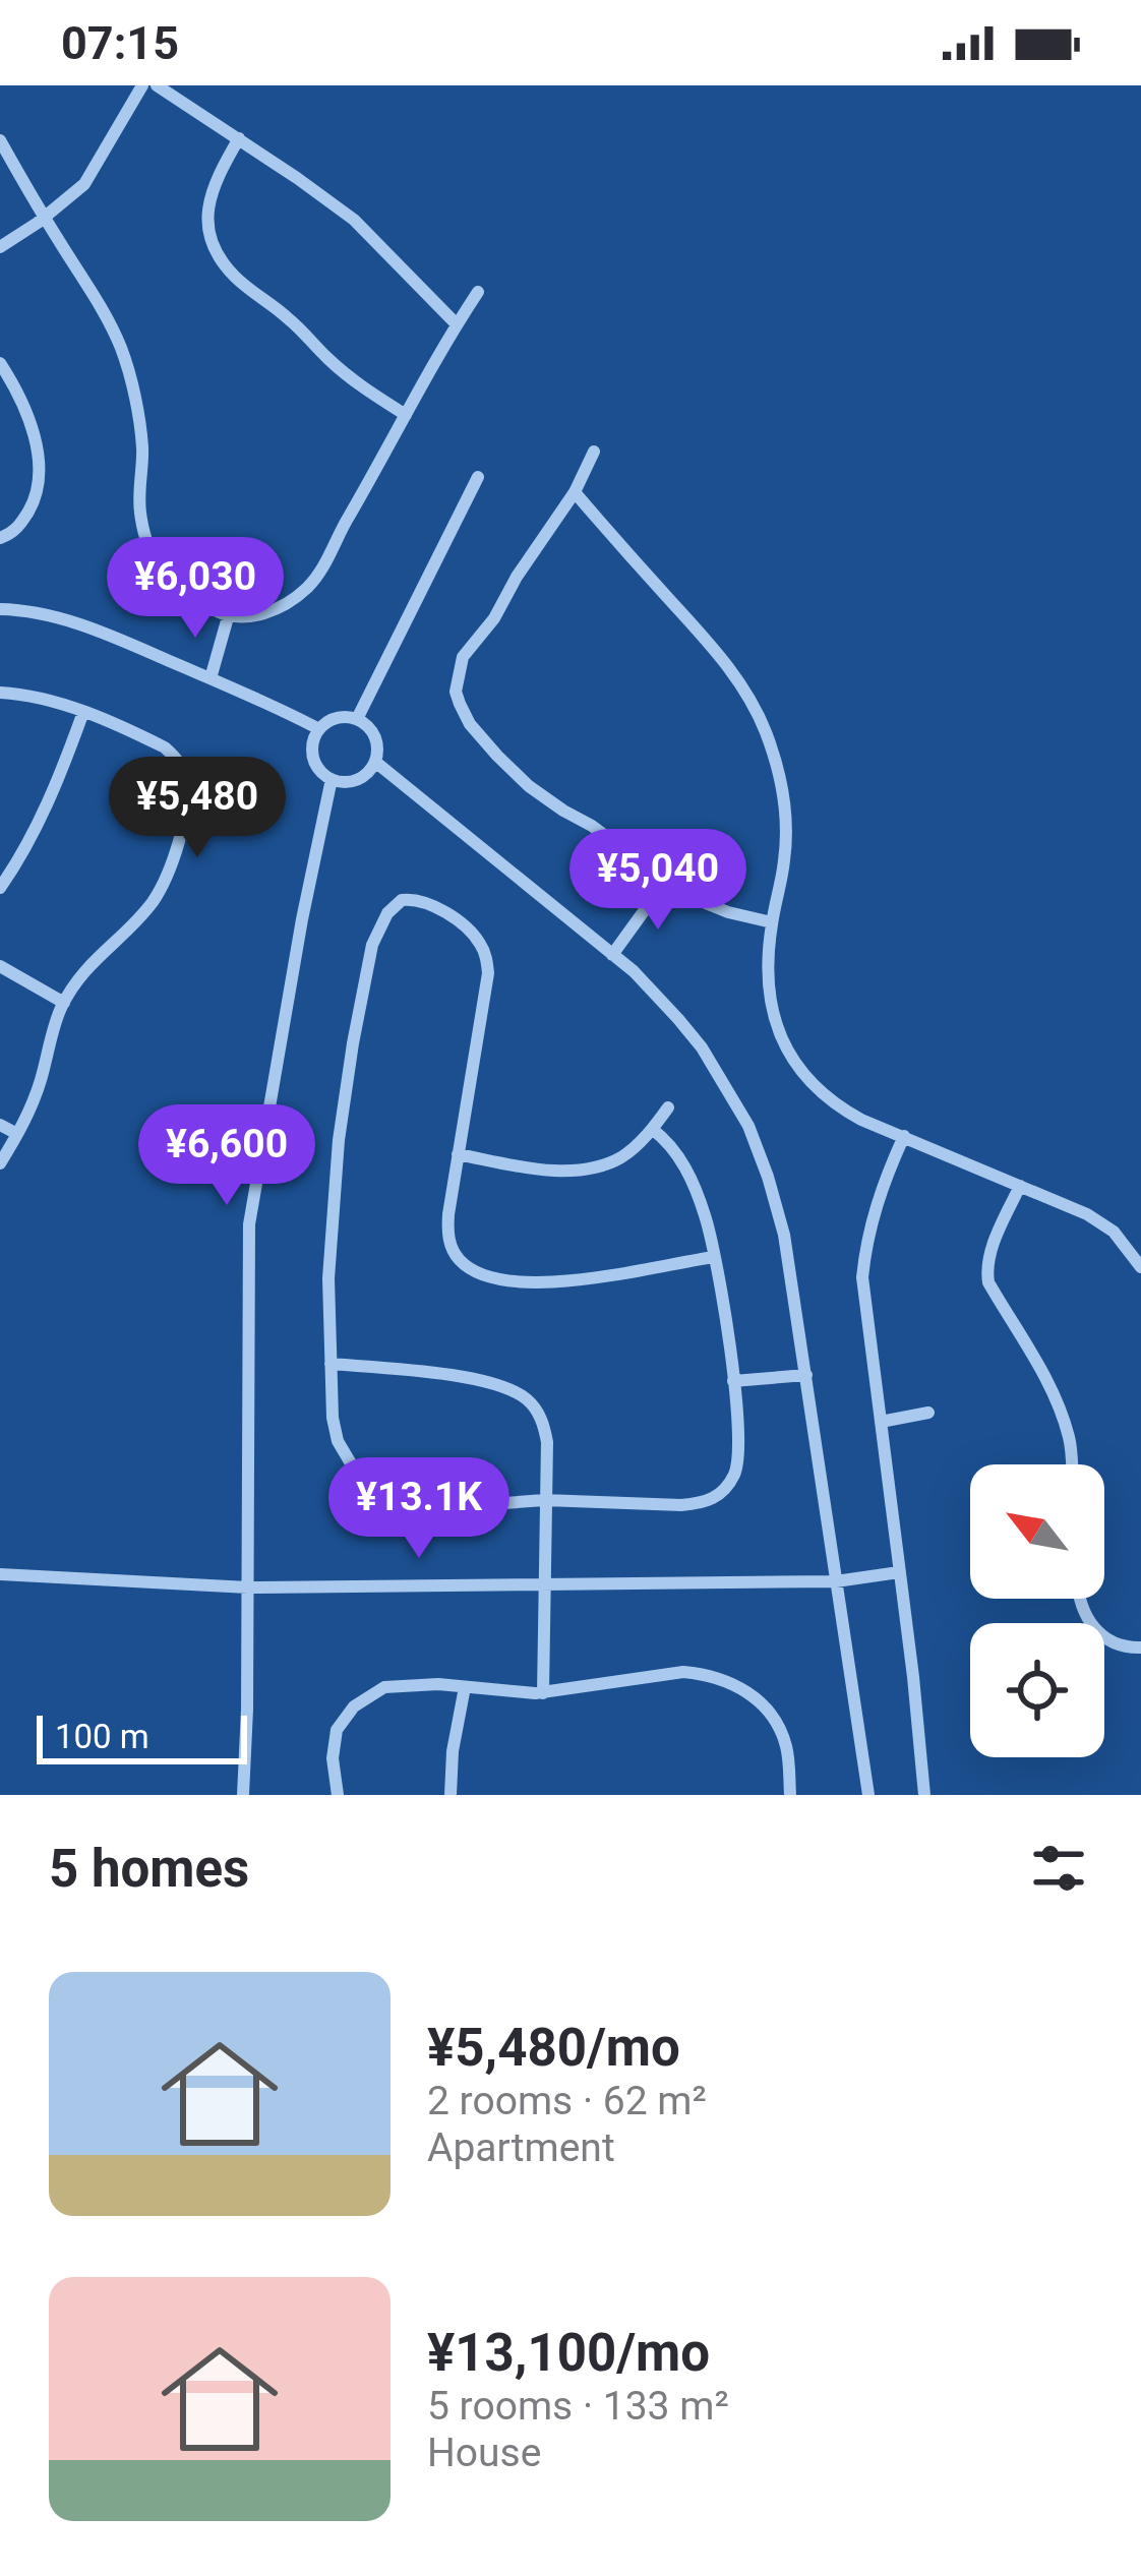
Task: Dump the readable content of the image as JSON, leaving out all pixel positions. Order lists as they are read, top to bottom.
{
  "scale_bar": "100 m",
  "north": "top left",
  "page": {
    "status": "07:15",
    "price": [
      "¥6,030",
      "¥5,480",
      "¥5,040",
      "¥6,600",
      "¥13.1K"
    ],
    "scale": "100 m",
    "heading": "5 homes",
    "list": [
      {
        "name": "¥5,480/mo",
        "note": "2 rooms · 62 m² · Apartment"
      },
      {
        "name": "¥13,100/mo",
        "note": "5 rooms · 133 m² · House"
      }
    ]
  }
}
